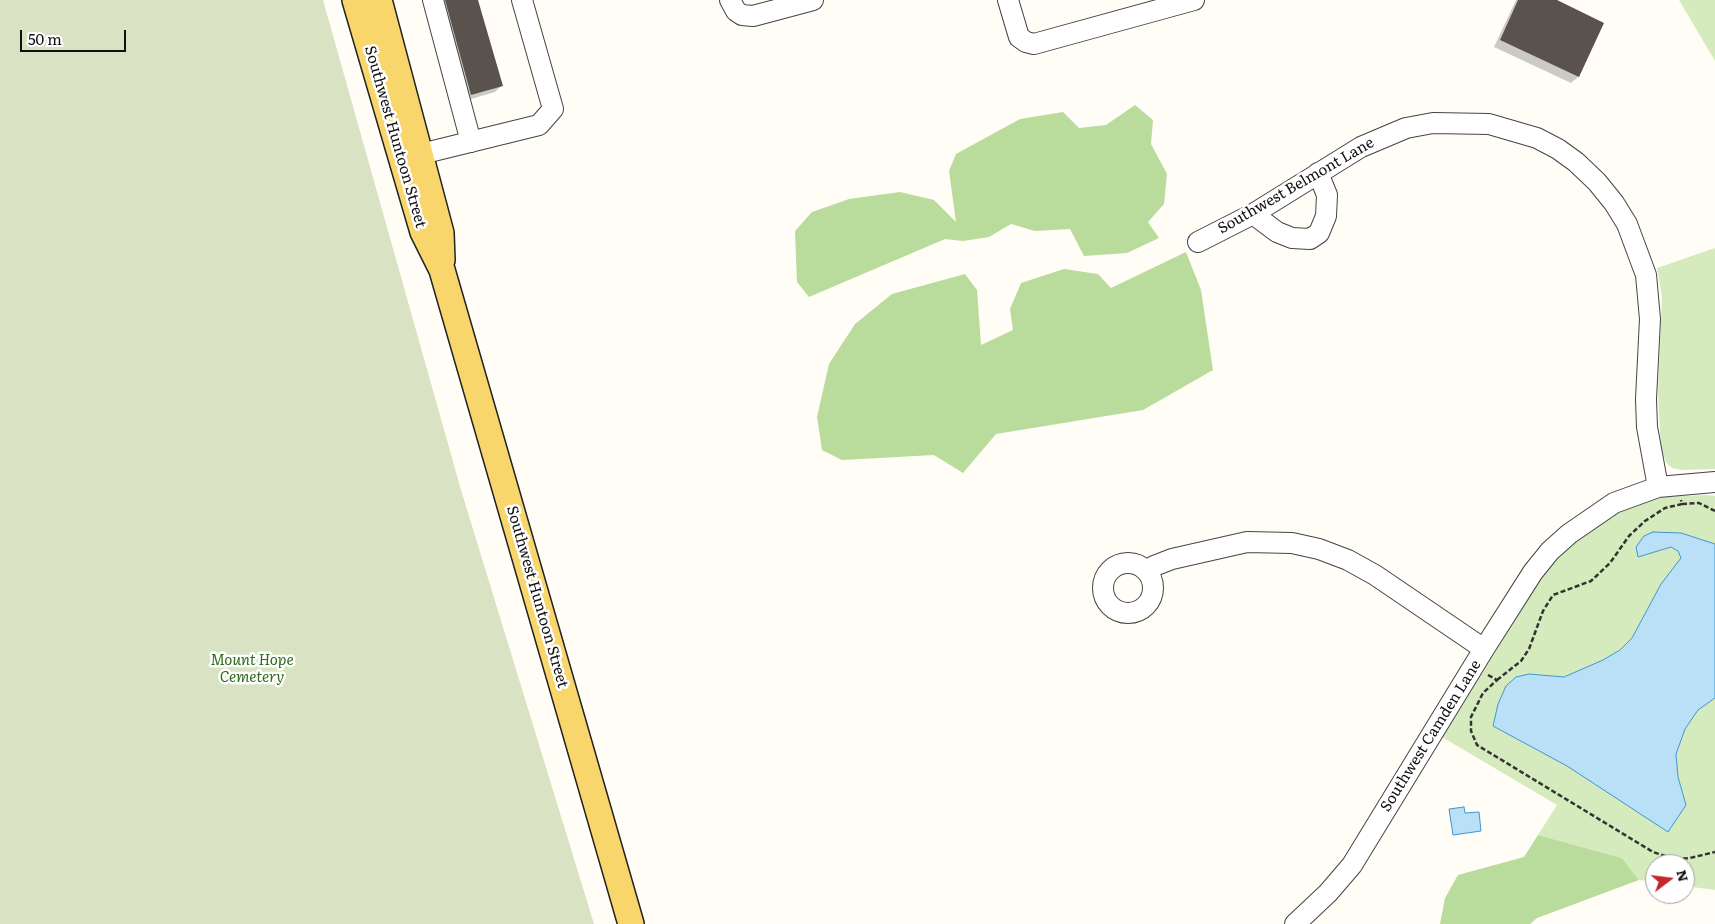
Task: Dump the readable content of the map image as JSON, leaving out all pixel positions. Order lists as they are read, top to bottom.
{
  "streets": {
    "main road": ["Southwest Huntoon Street"],
    "street": ["Southwest Belmont Lane", "Southwest Camden Lane"]
  },
  "parks": ["Mount Hope Cemetery"],
  "scale_bar": "50 m",
  "north": "right"
}
